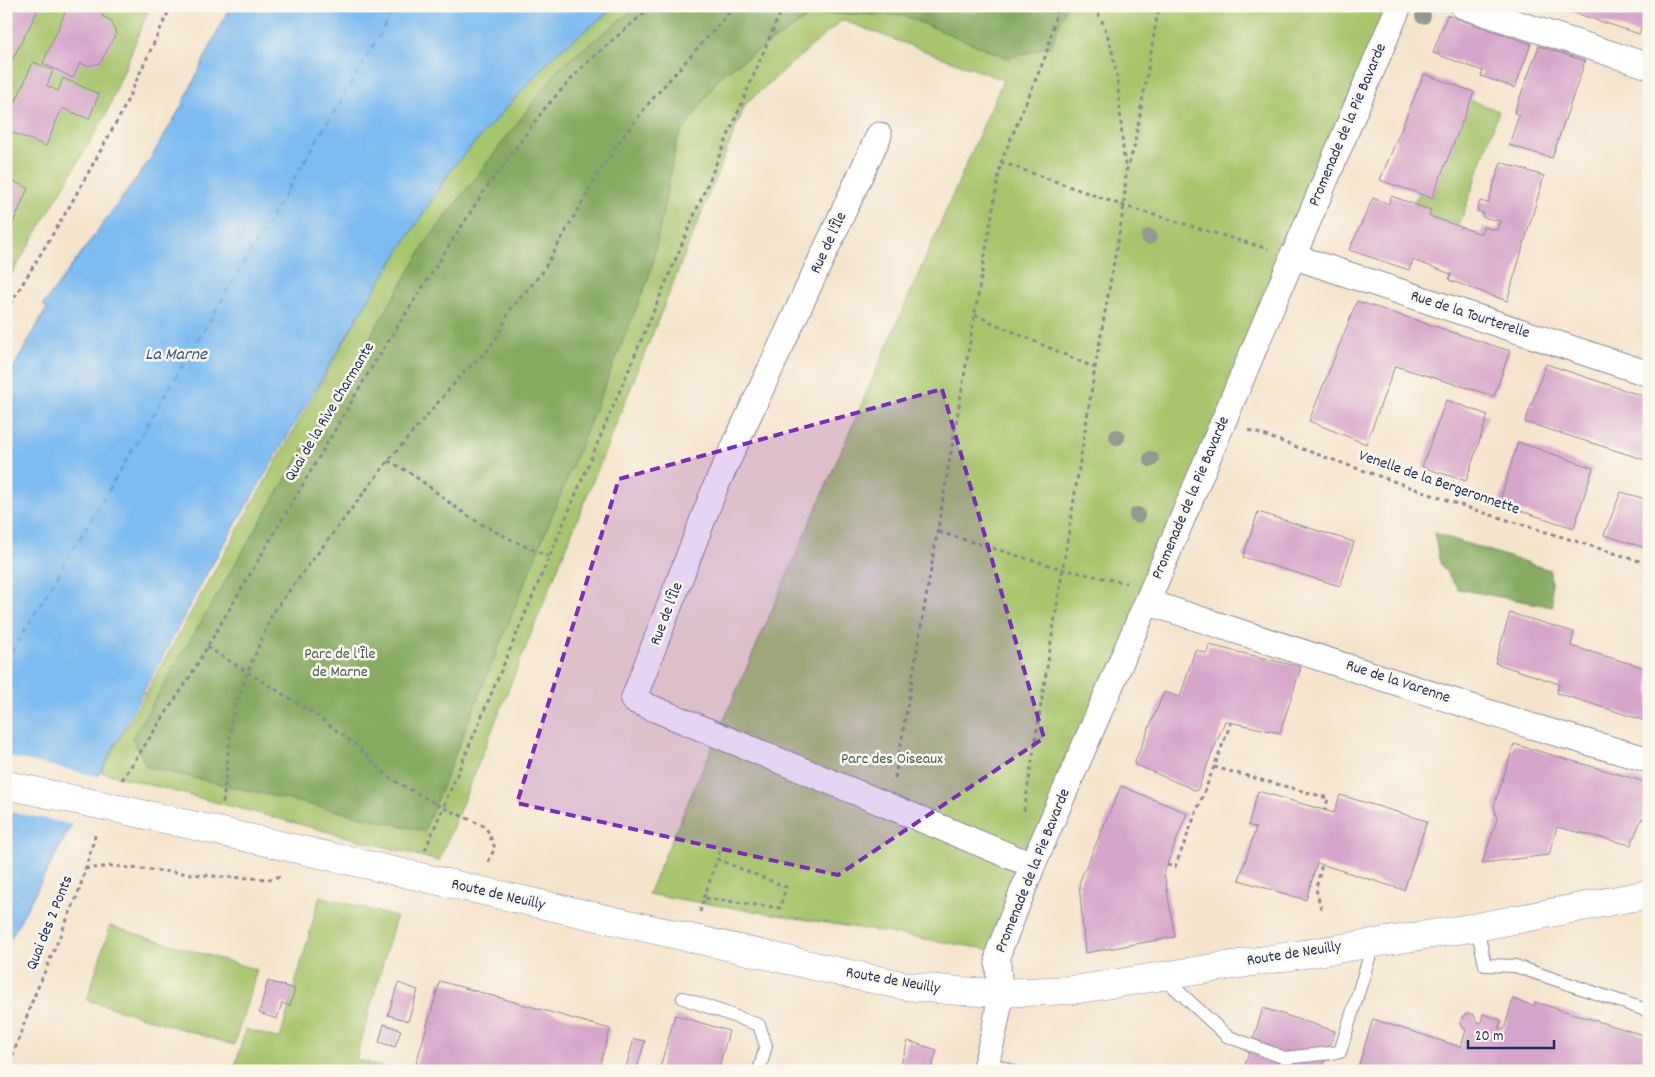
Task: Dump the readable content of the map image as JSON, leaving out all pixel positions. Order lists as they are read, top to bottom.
{
  "streets": {
    "main road": ["Route de Neuilly"],
    "street": [
      "Promenade de la Pie Bavarde",
      "Rue de l'Île",
      "Rue de la Tourterelle",
      "Rue de la Varenne"
    ],
    "path": ["Quai de la Rive Charmante", "Venelle de la Bergeronnette", "Quai des 2 Ponts"]
  },
  "crossings": [
    ["Promenade de la Pie Bavarde", "Rue de l'Île"],
    ["Promenade de la Pie Bavarde", "Rue de la Tourterelle"],
    ["Promenade de la Pie Bavarde", "Venelle de la Bergeronnette"],
    ["Promenade de la Pie Bavarde", "Rue de la Varenne"],
    ["Promenade de la Pie Bavarde", "Route de Neuilly"]
  ],
  "water": ["La Marne"],
  "parks": ["Parc de l'Île de Marne", "Parc des Oiseaux"],
  "scale_bar": "20 m"
}
